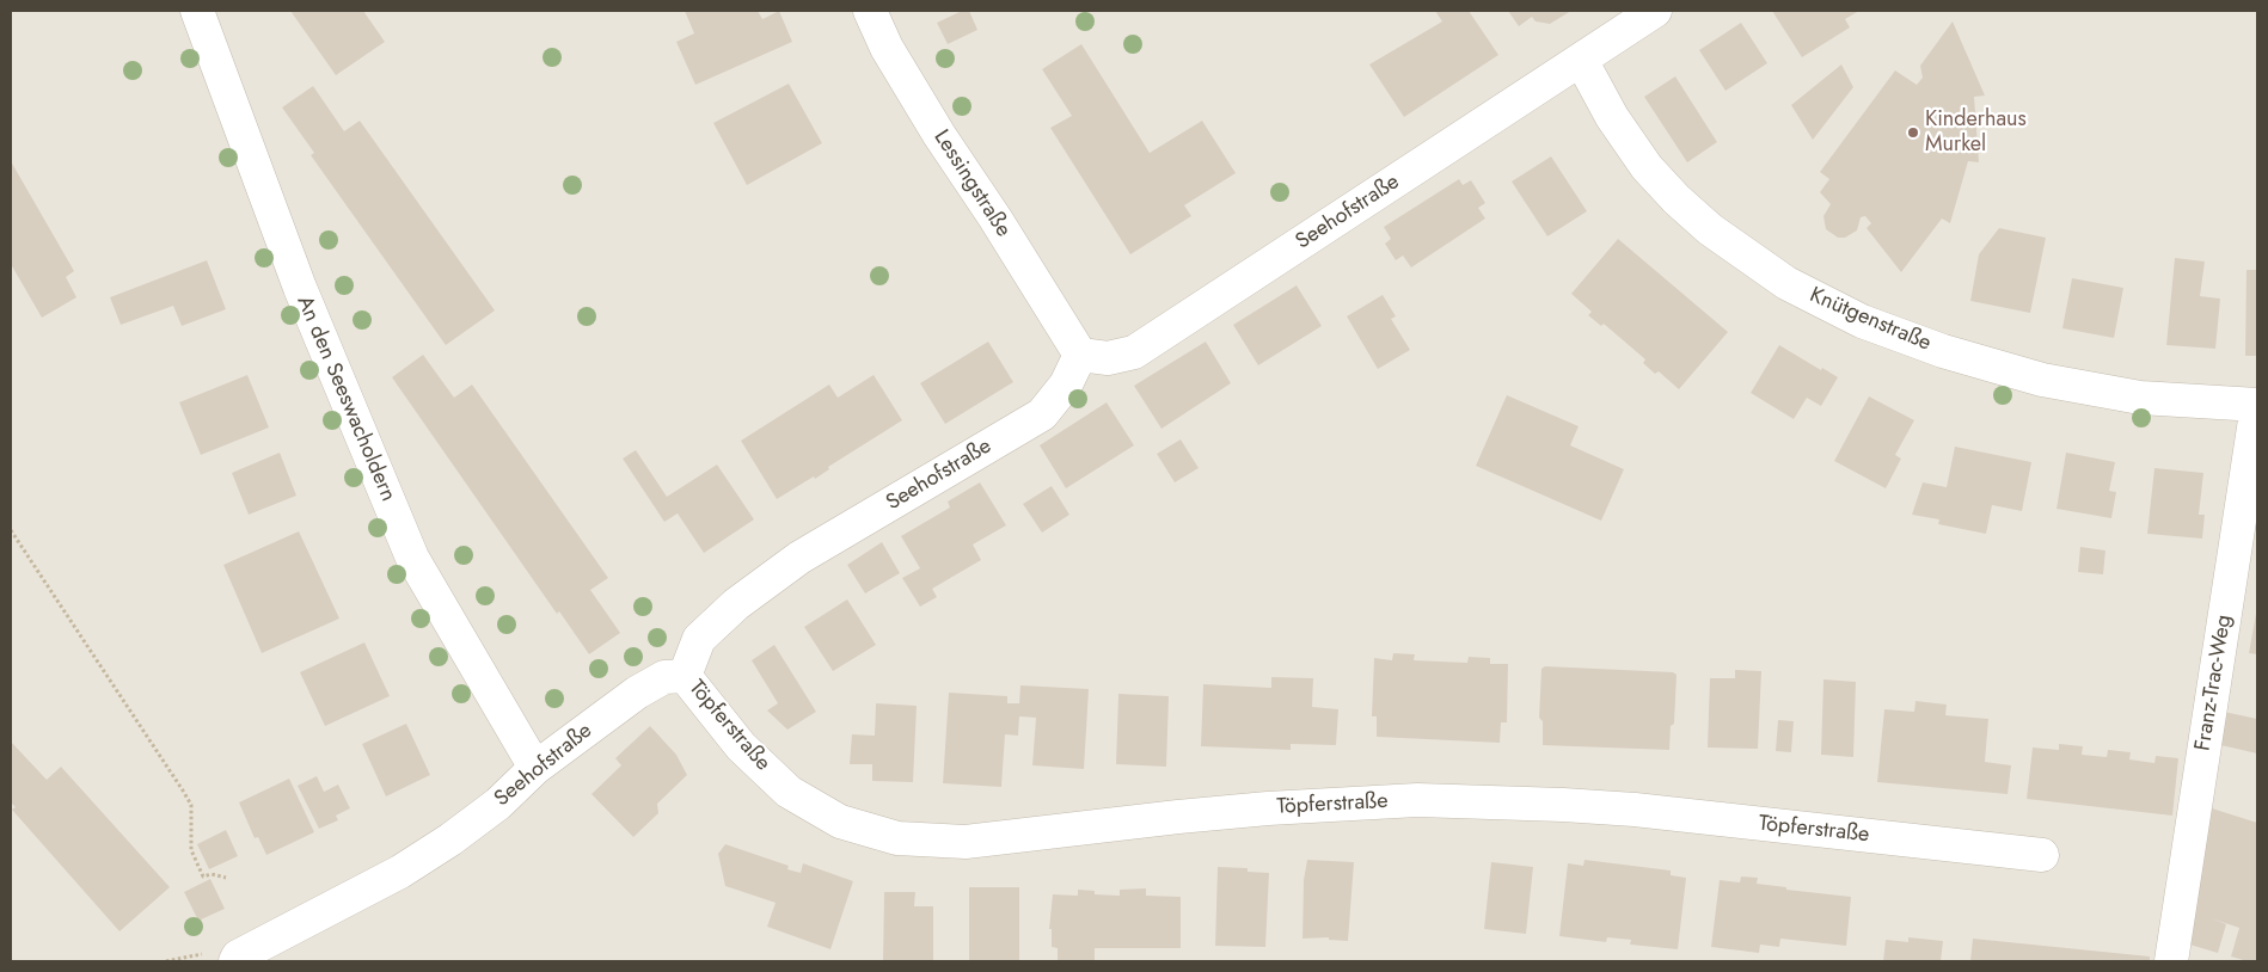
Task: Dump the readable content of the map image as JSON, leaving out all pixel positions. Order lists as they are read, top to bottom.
{
  "streets": {
    "street": [
      "Lessingstraße",
      "Seehofstraße",
      "Knütgenstraße",
      "An den Seeswacholdern",
      "Franz-Trac-Weg",
      "Töpferstraße"
    ]
  },
  "crossings": [
    ["Lessingstraße", "Seehofstraße"],
    ["Seehofstraße", "Knütgenstraße"],
    ["Seehofstraße", "An den Seeswacholdern"],
    ["Seehofstraße", "Töpferstraße"],
    ["Knütgenstraße", "Franz-Trac-Weg"]
  ],
  "places": ["Kinderhaus Murkel"]
}
